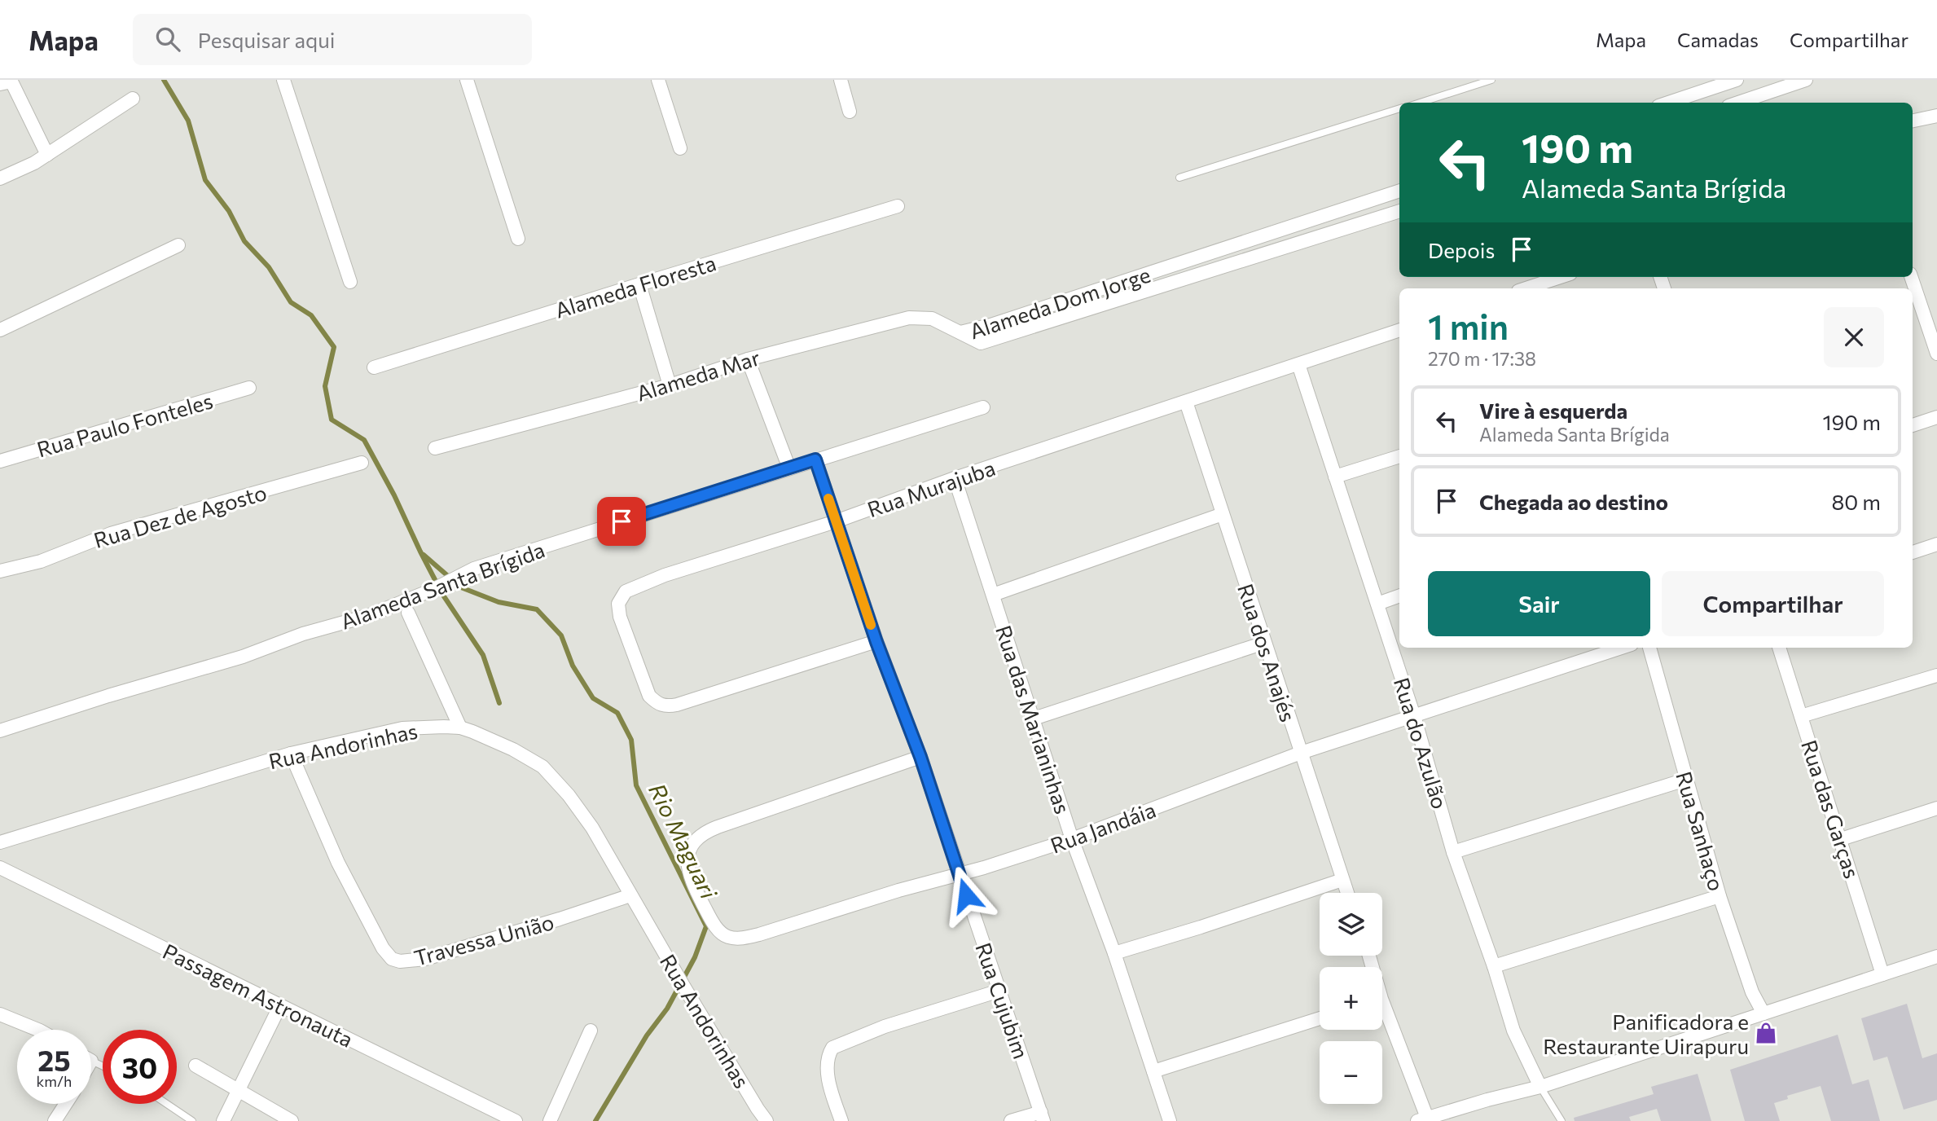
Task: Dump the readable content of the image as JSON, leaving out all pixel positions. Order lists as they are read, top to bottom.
{
  "streets": {
    "street": [
      "Alameda Floresta",
      "Alameda Dom Jorge",
      "Alameda Mar",
      "Rua Paulo Fonteles",
      "Rua Murajuba",
      "Rua Dez de Agosto",
      "Alameda Santa Brígida",
      "Rua dos Anajés",
      "Rua das Marianinhas",
      "Rua do Azulão",
      "Rua Andorinhas",
      "Rua das Garças",
      "Rua Jandáia",
      "Rua Sanhaço",
      "Travessa União",
      "Passagem Astronauta",
      "Rua Cujubim"
    ]
  },
  "crossings": [
    ["Alameda Dom Jorge", "Alameda Mar"],
    ["Rua Murajuba", "Rua dos Anajés"],
    ["Rua Murajuba", "Rua das Marianinhas"],
    ["Rua Murajuba", "Rua do Azulão"],
    ["Rua Murajuba", "Rua Cujubim"],
    ["Alameda Santa Brígida", "Rua Cujubim"],
    ["Rua dos Anajés", "Rua Jandáia"],
    ["Rua das Marianinhas", "Rua Jandáia"],
    ["Rua do Azulão", "Rua Jandáia"],
    ["Rua Andorinhas", "Travessa União"],
    ["Rua Jandáia", "Rua Cujubim"]
  ],
  "water": ["Rio Maguari"],
  "places": {
    "shop": ["Panificadora e Restaurante Uirapuru"]
  },
  "page": {
    "header": "Mapa",
    "search": "Pesquisar aqui",
    "nav": ["Mapa", "Camadas", "Compartilhar"],
    "turn": ["190 m", "Alameda Santa Brígida"],
    "then": "Depois",
    "heading": ["1 min", "270 m · 17:38"],
    "list": [
      {
        "name": "Vire à esquerda",
        "note": "Alameda Santa Brígida",
        "value": "190 m"
      },
      {
        "name": "Chegada ao destino",
        "value": "80 m"
      }
    ],
    "buttons": ["Sair", "Compartilhar"],
    "map_buttons": ["+", "−"],
    "speed": "25 km/h",
    "limit": "30"
  }
}
